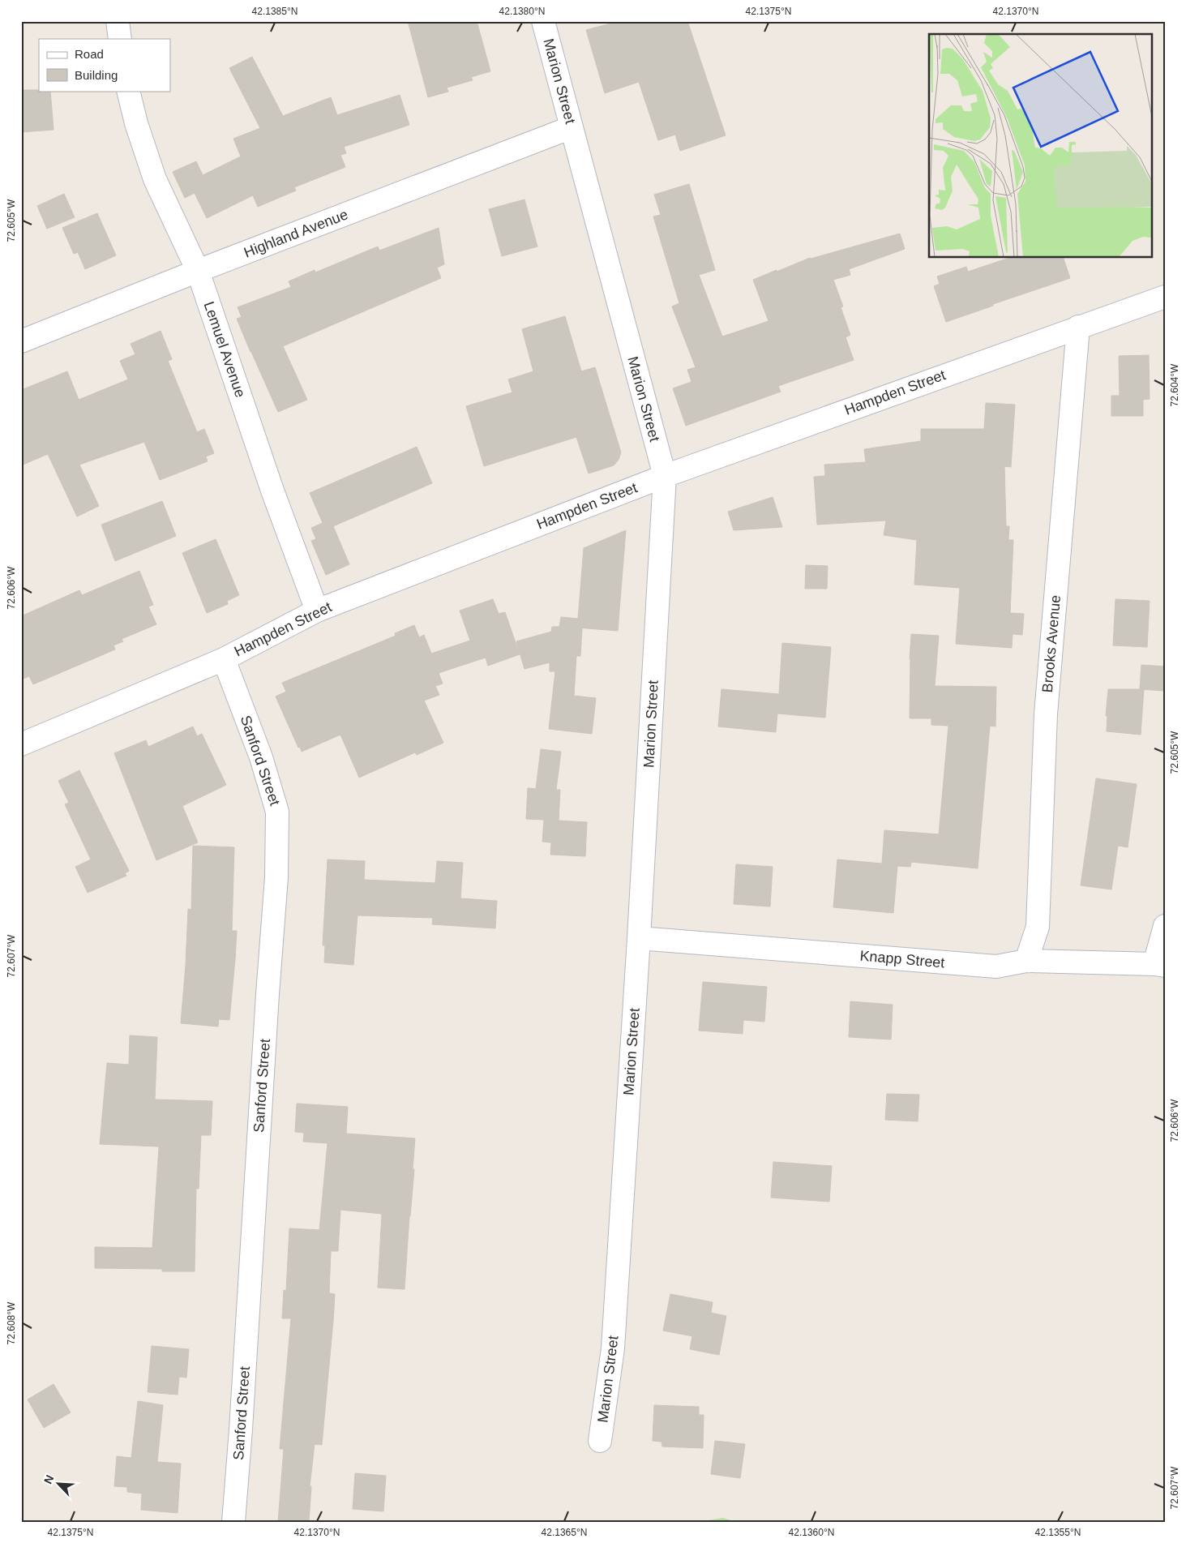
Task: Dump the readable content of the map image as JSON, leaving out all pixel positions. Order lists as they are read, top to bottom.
{
  "streets": {
    "street": [
      "Marion Street",
      "Highland Avenue",
      "Lemuel Avenue",
      "Hampden Street",
      "Brooks Avenue",
      "Sanford Street",
      "Knapp Street"
    ]
  },
  "crossings": [
    ["Marion Street", "Highland Avenue"],
    ["Marion Street", "Hampden Street"],
    ["Marion Street", "Knapp Street"],
    ["Highland Avenue", "Lemuel Avenue"],
    ["Lemuel Avenue", "Hampden Street"],
    ["Hampden Street", "Brooks Avenue"],
    ["Hampden Street", "Sanford Street"],
    ["Brooks Avenue", "Knapp Street"]
  ],
  "legend": ["Road", "Building"],
  "north": "top left",
  "coordinates": [
    "42.1385°N",
    "42.1380°N",
    "42.1375°N",
    "42.1370°N",
    "72.605°W",
    "72.604°W",
    "72.606°W",
    "72.607°W",
    "72.608°W",
    "42.1365°N",
    "42.1360°N",
    "42.1355°N"
  ]
}
